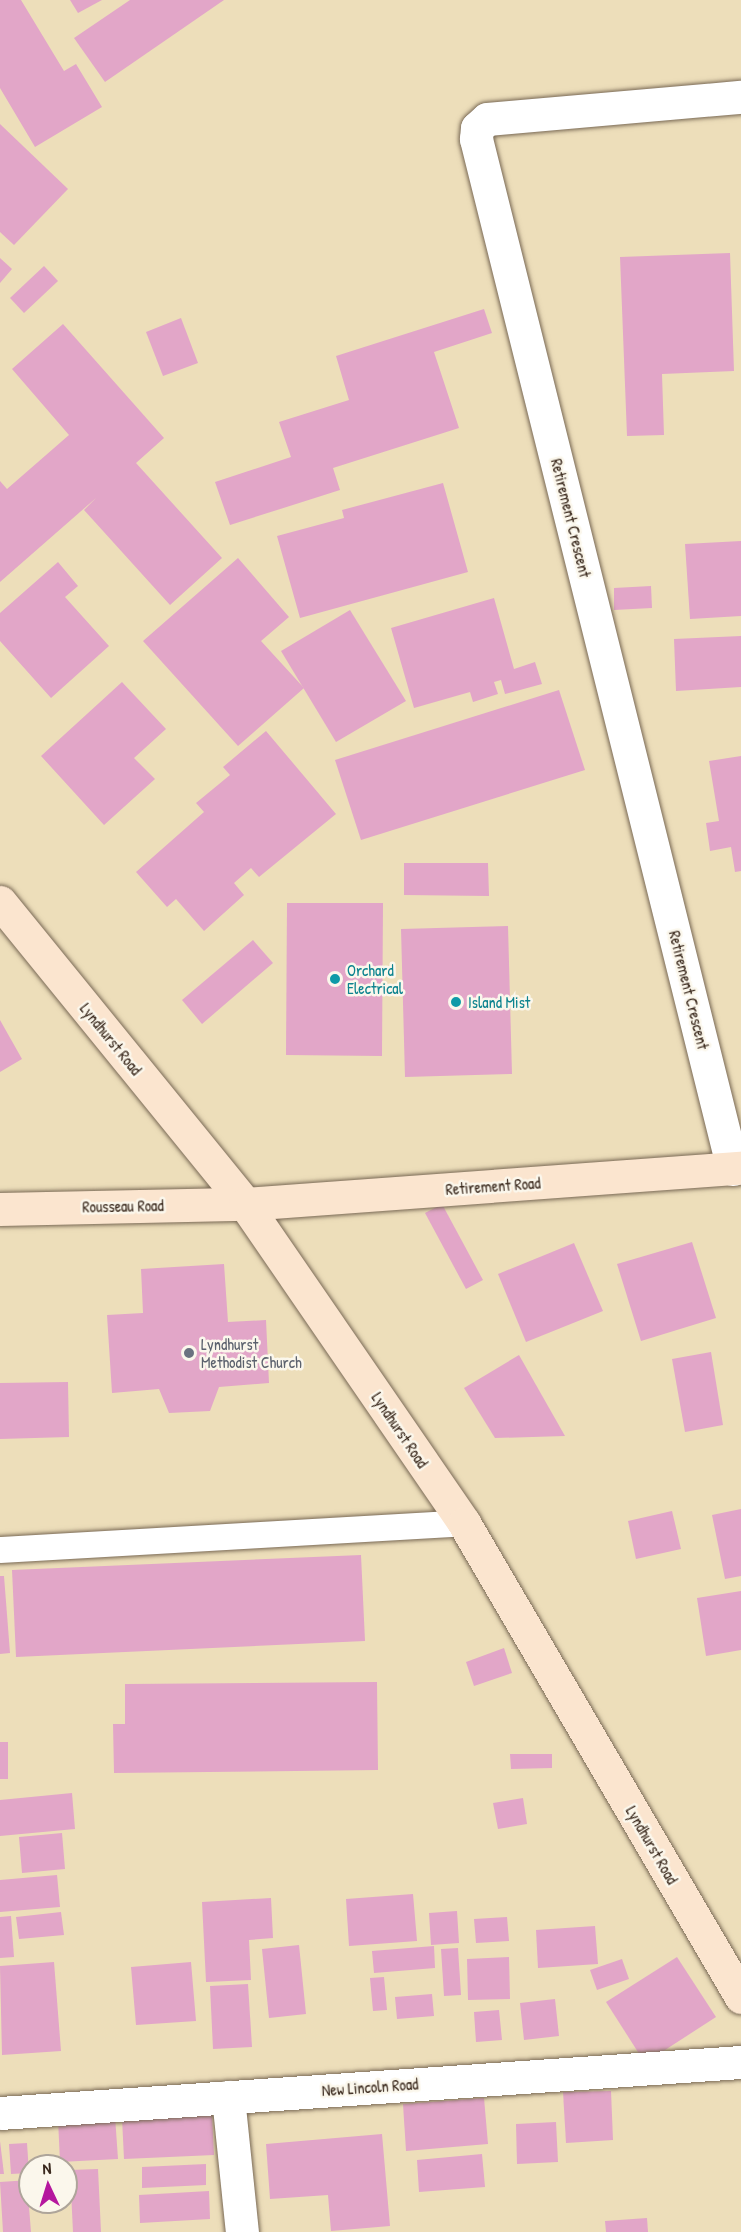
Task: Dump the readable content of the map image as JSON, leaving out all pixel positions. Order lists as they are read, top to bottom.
{
  "streets": {
    "street": [
      "Retirement Crescent",
      "Lyndhurst Road",
      "Retirement Road",
      "Rousseau Road",
      "New Lincoln Road"
    ]
  },
  "crossings": [
    ["Retirement Crescent", "Retirement Road"],
    ["Lyndhurst Road", "Retirement Road"],
    ["Lyndhurst Road", "Rousseau Road"],
    ["Retirement Road", "Rousseau Road"]
  ],
  "places": ["Orchard Electrical", "Island Mist", "Lyndhurst Methodist Church"],
  "north": "top"
}
